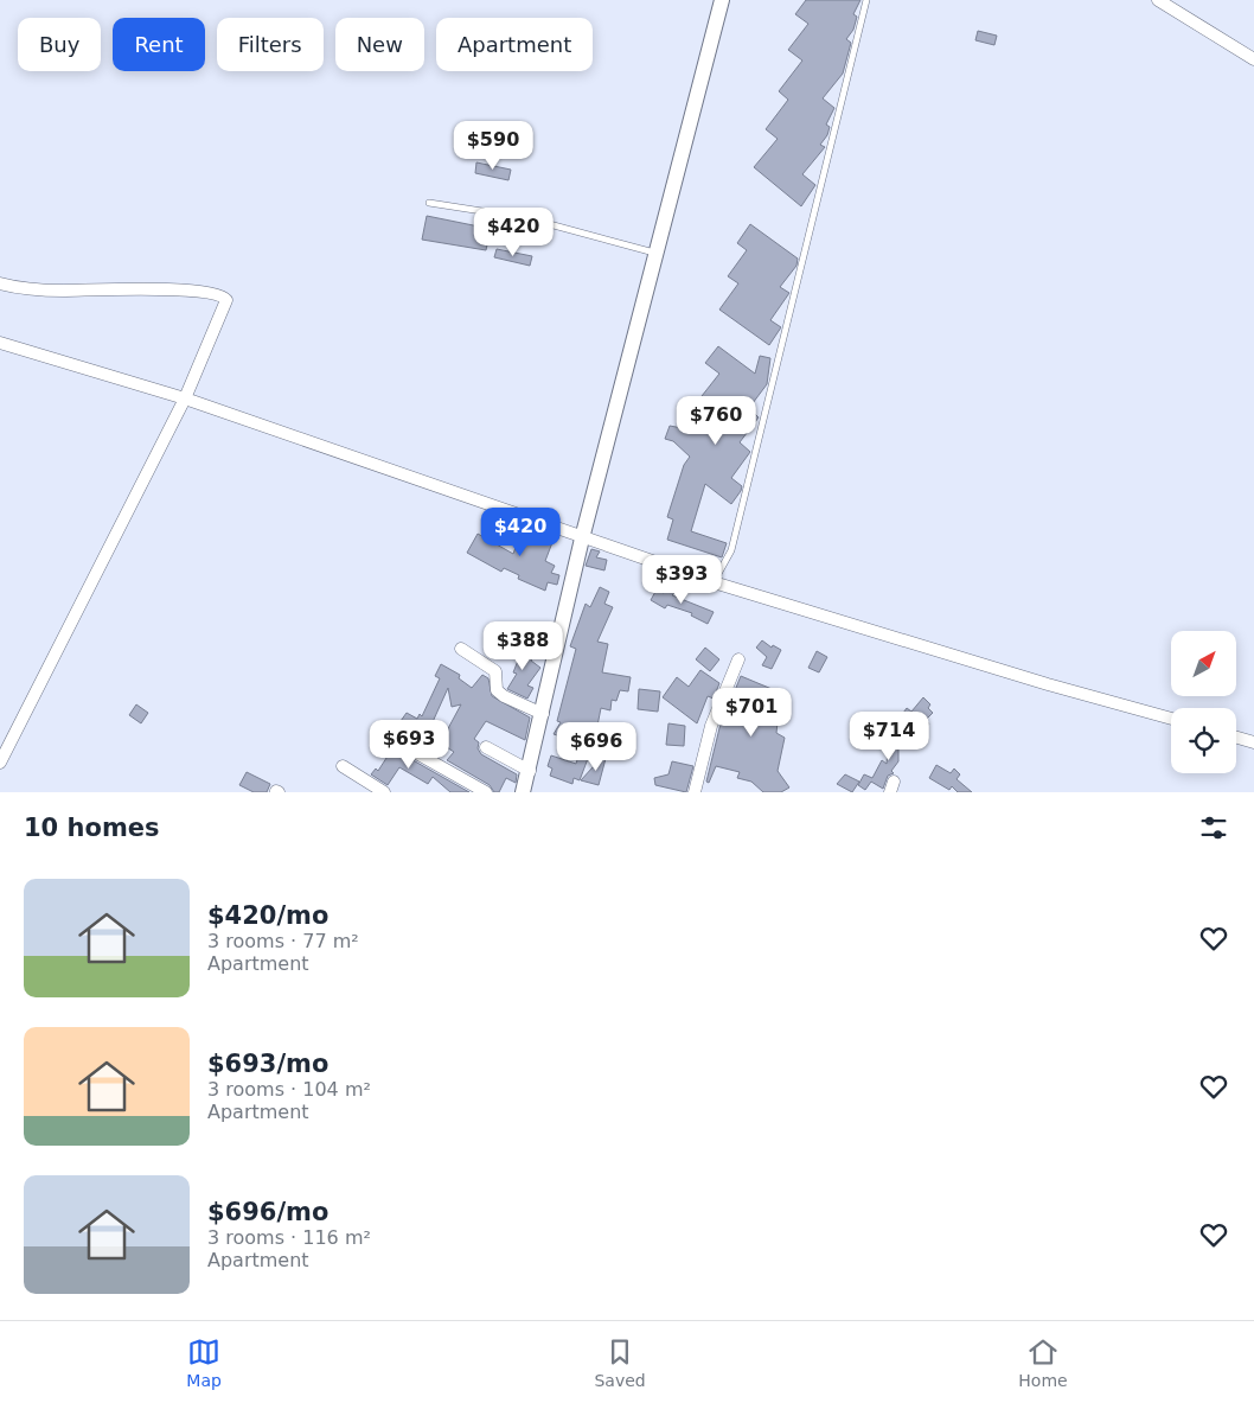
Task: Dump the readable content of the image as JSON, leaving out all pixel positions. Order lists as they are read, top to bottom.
{
  "north": "top right",
  "page": {
    "chip": [
      "Buy",
      "Rent",
      "Filters",
      "New",
      "Apartment"
    ],
    "price": [
      "$590",
      "$420",
      "$760",
      "$420",
      "$393",
      "$388",
      "$701",
      "$714",
      "$693",
      "$696"
    ],
    "heading": "10 homes",
    "list": [
      {
        "name": "$420/mo",
        "note": "3 rooms · 77 m² · Apartment"
      },
      {
        "name": "$693/mo",
        "note": "3 rooms · 104 m² · Apartment"
      },
      {
        "name": "$696/mo",
        "note": "3 rooms · 116 m² · Apartment"
      }
    ],
    "tabs": ["Map", "Saved", "Home"]
  }
}
